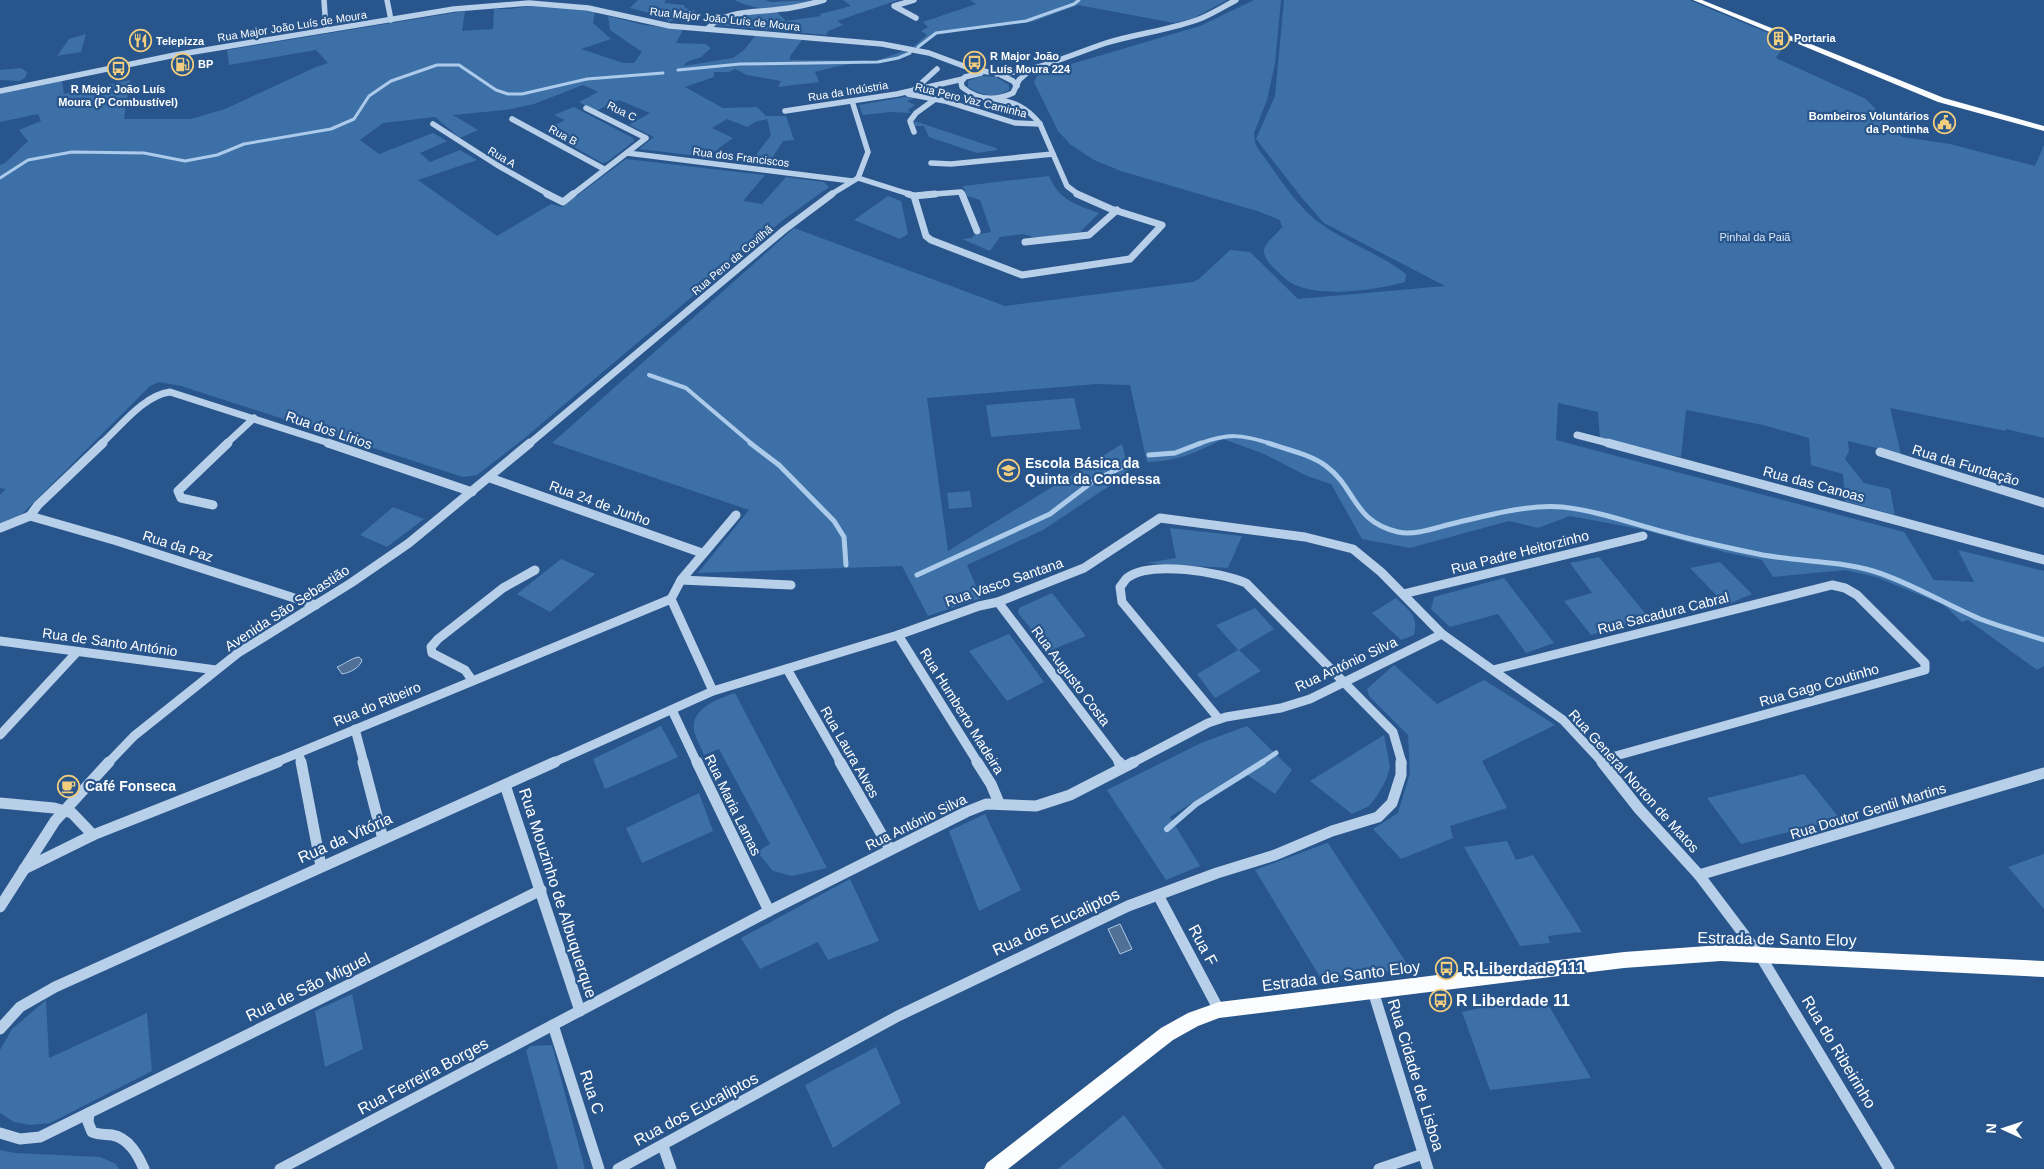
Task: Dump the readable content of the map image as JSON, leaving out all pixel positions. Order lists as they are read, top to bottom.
{
  "streets": {
    "main road": ["Estrada de Santo Eloy"],
    "street": [
      "Rua Major João Luís de Moura",
      "Rua da Indústria",
      "Rua Pero Vaz Caminha",
      "Rua C",
      "Rua B",
      "Rua A",
      "Rua dos Franciscos",
      "Rua Pero da Covilhã",
      "Rua dos Lírios",
      "Rua da Fundação",
      "Rua das Canoas",
      "Rua 24 de Junho",
      "Rua da Paz",
      "Rua Padre Heitorzinho",
      "Rua Vasco Santana",
      "Avenida São Sebastião",
      "Rua Sacadura Cabral",
      "Rua de Santo António",
      "Rua António Silva",
      "Rua Augusto Costa",
      "Rua Gago Coutinho",
      "Rua do Ribeiro",
      "Rua Humberto Madeira",
      "Rua Laura Alves",
      "Rua General Norton de Matos",
      "Rua Maria Lamas",
      "Rua Doutor Gentil Martins",
      "Rua da Vitória",
      "Rua Mouzinho de Albuquerque",
      "Rua dos Eucaliptos",
      "Rua F",
      "Rua de São Miguel",
      "Rua do Ribeirinho",
      "Rua Cidade de Lisboa",
      "Rua Ferreira Borges"
    ]
  },
  "crossings": [
    ["Rua Major João Luís de Moura", "Rua da Indústria"],
    ["Rua da Indústria", "Rua Pero Vaz Caminha"],
    ["Rua Pero Vaz Caminha", "Rua dos Franciscos"],
    ["Rua C", "Rua Ferreira Borges"],
    ["Rua B", "Rua A"],
    ["Rua dos Franciscos", "Rua Pero da Covilhã"],
    ["Rua Pero da Covilhã", "Avenida São Sebastião"],
    ["Rua dos Lírios", "Rua da Paz"],
    ["Rua dos Lírios", "Avenida São Sebastião"],
    ["Rua 24 de Junho", "Avenida São Sebastião"],
    ["Rua da Paz", "Avenida São Sebastião"],
    ["Rua Padre Heitorzinho", "Rua Vasco Santana"],
    ["Rua Vasco Santana", "Rua António Silva"],
    ["Rua Vasco Santana", "Rua Augusto Costa"],
    ["Rua Vasco Santana", "Rua Humberto Madeira"],
    ["Rua Vasco Santana", "Rua Laura Alves"],
    ["Rua Vasco Santana", "Rua General Norton de Matos"],
    ["Rua Vasco Santana", "Rua da Vitória"],
    ["Avenida São Sebastião", "Rua de Santo António"],
    ["Avenida São Sebastião", "Rua do Ribeiro"],
    ["Rua Sacadura Cabral", "Rua Gago Coutinho"],
    ["Rua Sacadura Cabral", "Rua General Norton de Matos"],
    ["Rua António Silva", "Rua Augusto Costa"],
    ["Rua António Silva", "Rua Humberto Madeira"],
    ["Rua António Silva", "Rua Laura Alves"],
    ["Rua António Silva", "Rua General Norton de Matos"],
    ["Rua António Silva", "Rua Maria Lamas"],
    ["Rua António Silva", "Rua Mouzinho de Albuquerque"],
    ["Rua António Silva", "Rua dos Eucaliptos"],
    ["Rua António Silva", "Rua Ferreira Borges"],
    ["Rua Gago Coutinho", "Rua General Norton de Matos"],
    ["Rua General Norton de Matos", "Rua Doutor Gentil Martins"],
    ["Rua General Norton de Matos", "Estrada de Santo Eloy"],
    ["Rua General Norton de Matos", "Rua do Ribeirinho"],
    ["Rua Maria Lamas", "Rua da Vitória"],
    ["Rua da Vitória", "Rua Mouzinho de Albuquerque"],
    ["Rua Mouzinho de Albuquerque", "Rua de São Miguel"],
    ["Rua Mouzinho de Albuquerque", "Rua Ferreira Borges"],
    ["Rua dos Eucaliptos", "Rua F"],
    ["Estrada de Santo Eloy", "Rua F"],
    ["Estrada de Santo Eloy", "Rua do Ribeirinho"],
    ["Estrada de Santo Eloy", "Rua Cidade de Lisboa"]
  ],
  "parks": ["Pinhal da Paiã"],
  "places": {
    "building": ["Portaria"],
    "restaurant": ["Telepizza"],
    "bus stop": [
      "R Major João Luís Moura 224",
      "R Major João Luís Moura (P Combustível)",
      "R Liberdade 111",
      "R Liberdade 11"
    ],
    "fuel station": ["BP"],
    "public building": ["Bombeiros Voluntários da Pontinha"],
    "school or university": ["Escola Básica da Quinta da Condessa"],
    "cafe": ["Café Fonseca"]
  },
  "north": "left"
}
